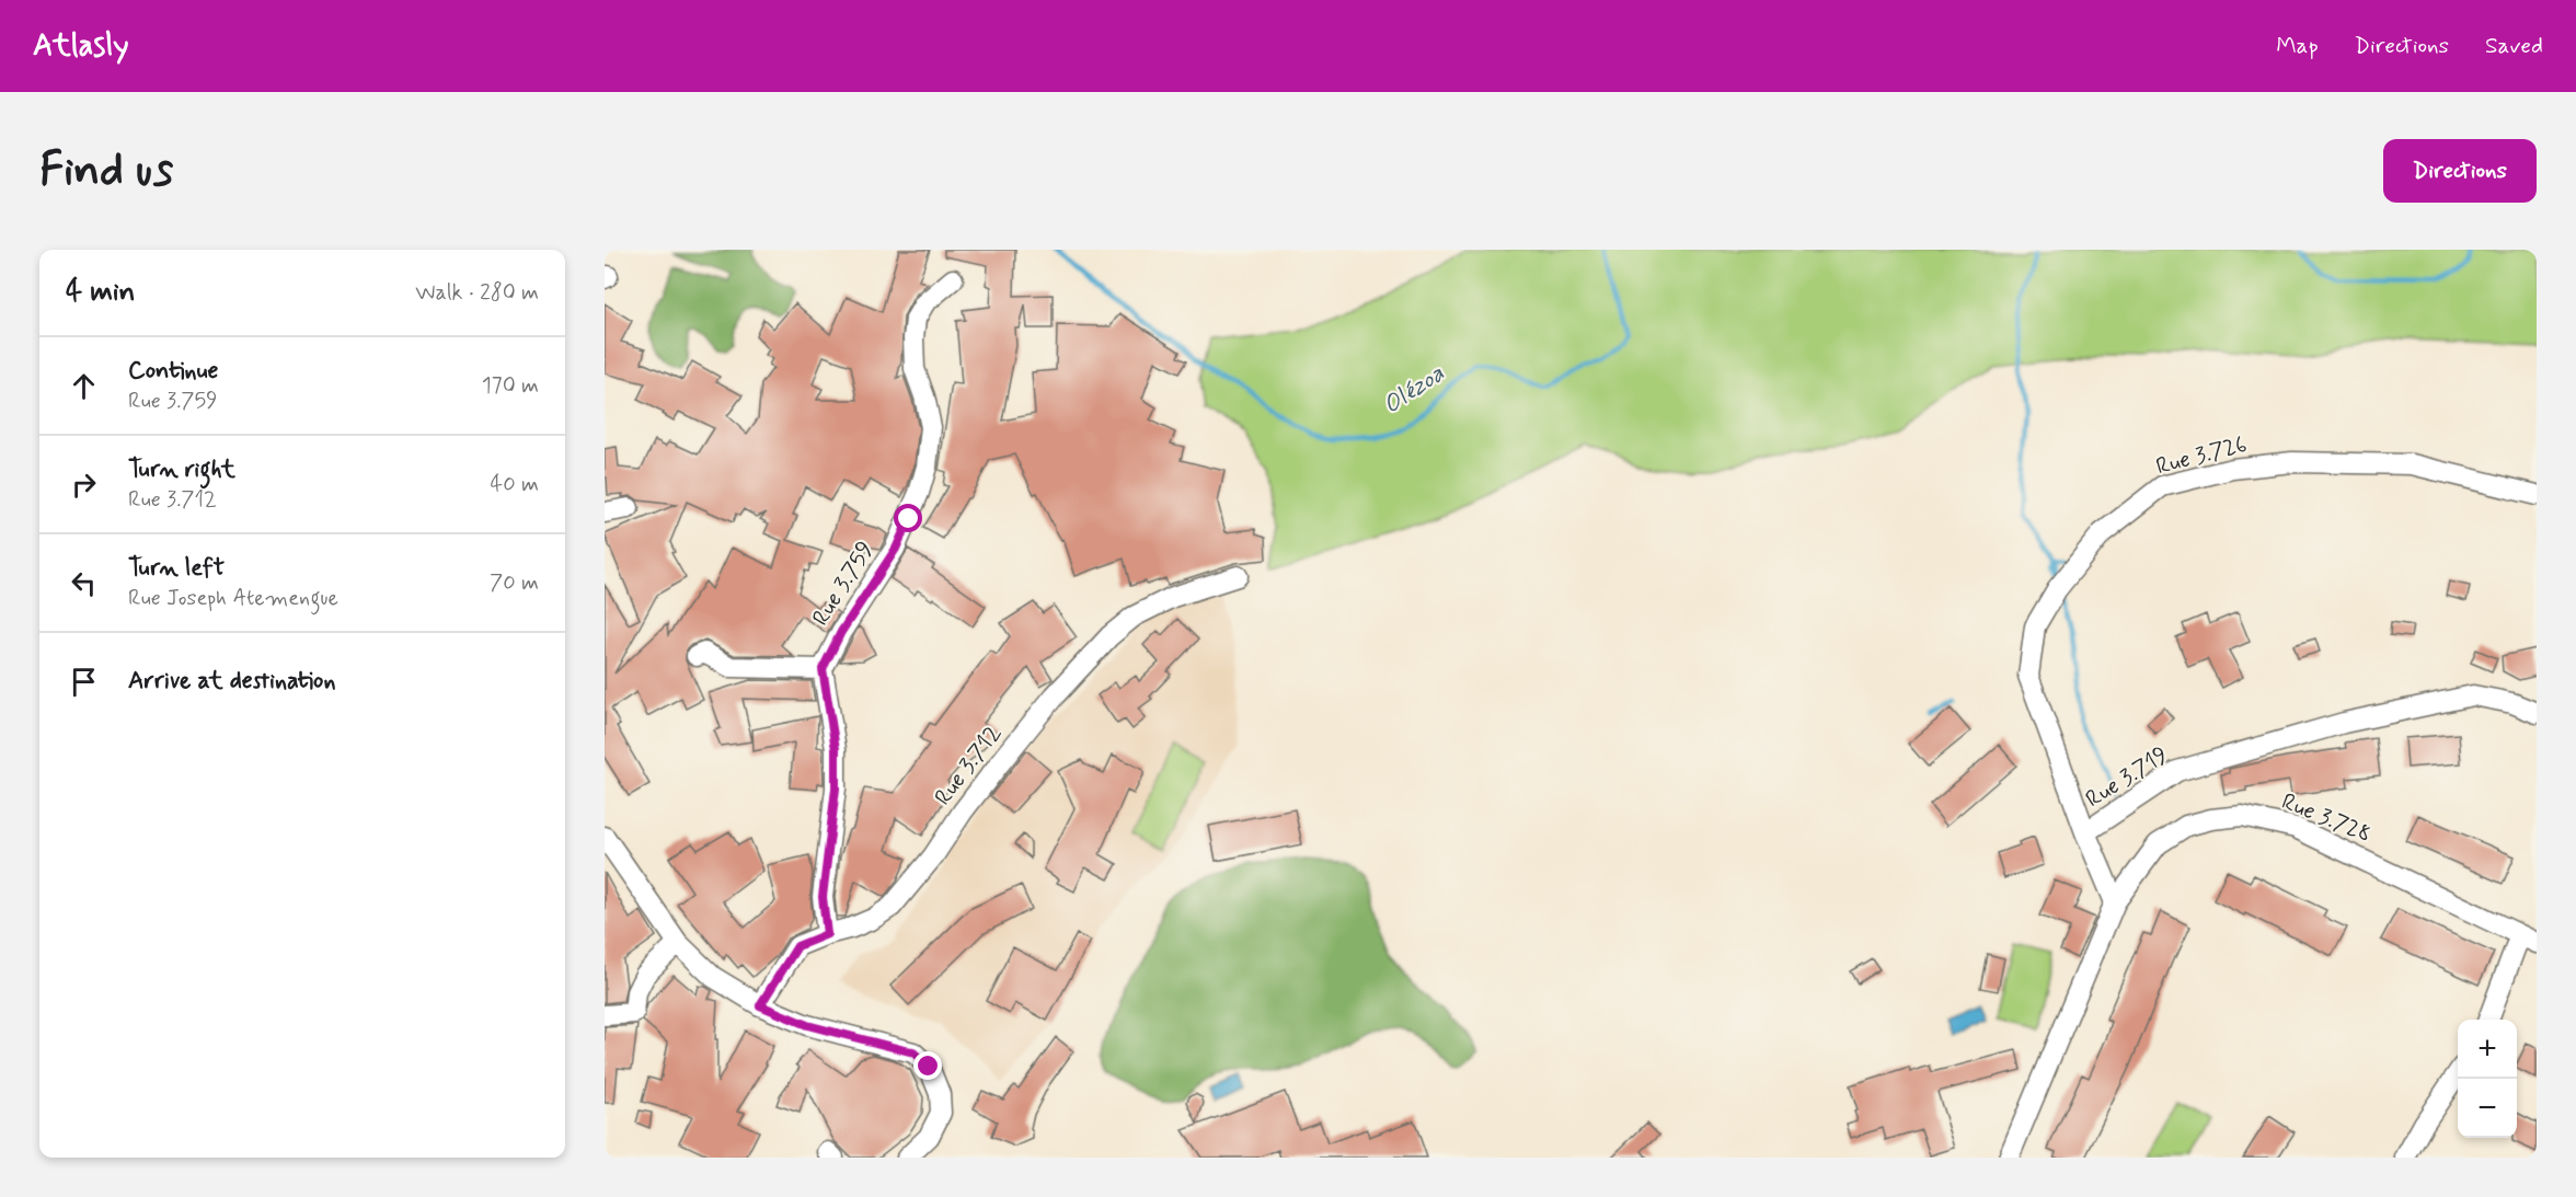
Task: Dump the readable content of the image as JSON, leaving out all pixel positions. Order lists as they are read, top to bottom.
{
  "streets": {
    "street": [
      "Rue 3.726",
      "Rue 3.759",
      "Rue 3.712",
      "Rue 3.719",
      "Rue 3.728"
    ]
  },
  "crossings": [
    ["Rue 3.726", "Rue 3.719"],
    ["Rue 3.719", "Rue 3.728"]
  ],
  "water": ["Olézoa"],
  "page": {
    "header": "Atlasly",
    "nav": ["Map", "Directions", "Saved"],
    "buttons": "Directions",
    "title": "Find us",
    "heading": ["4 min", "Walk · 280 m"],
    "list": [
      ["Continue", "Rue 3.759", "170 m"],
      ["Turn right", "Rue 3.712", "40 m"],
      ["Turn left", "Rue Joseph Atemengue", "70 m"],
      "Arrive at destination"
    ],
    "map_buttons": ["+", "−"]
  }
}
